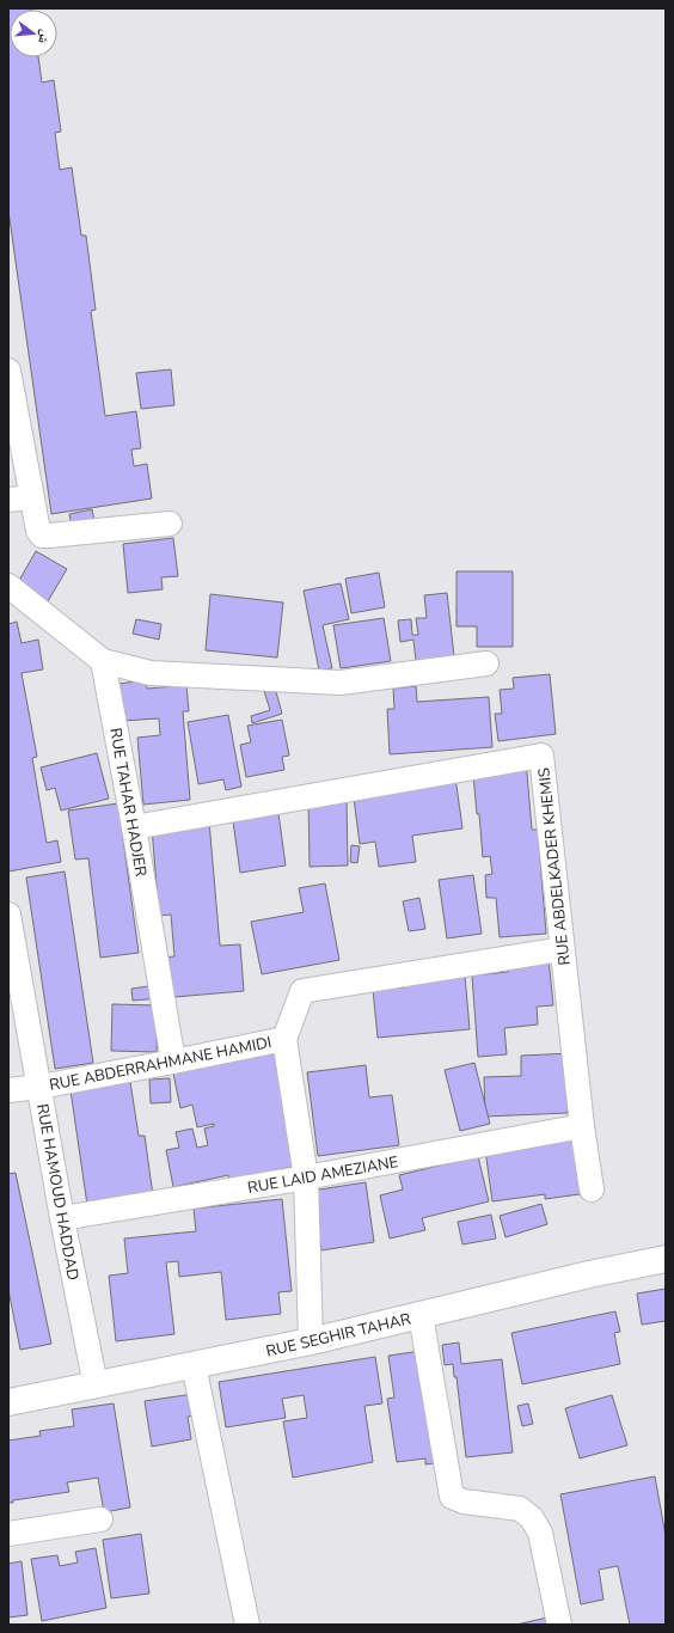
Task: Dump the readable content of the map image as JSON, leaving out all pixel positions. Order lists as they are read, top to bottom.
{
  "streets": {
    "main road": ["RUE SEGHIR TAHAR"],
    "street": [
      "RUE TAHAR HADJER",
      "RUE ABDELKADER KHEMIS",
      "RUE ABDERRAHMANE HAMIDI",
      "RUE LAID AMEZIANE",
      "RUE HAMOUD HADDAD"
    ]
  },
  "crossings": [
    ["RUE TAHAR HADJER", "RUE ABDELKADER KHEMIS"],
    ["RUE TAHAR HADJER", "RUE ABDERRAHMANE HAMIDI"],
    ["RUE ABDELKADER KHEMIS", "RUE ABDERRAHMANE HAMIDI"],
    ["RUE ABDELKADER KHEMIS", "RUE LAID AMEZIANE"],
    ["RUE ABDERRAHMANE HAMIDI", "RUE HAMOUD HADDAD"],
    ["RUE LAID AMEZIANE", "RUE HAMOUD HADDAD"],
    ["RUE HAMOUD HADDAD", "RUE SEGHIR TAHAR"]
  ],
  "north": "right"
}
